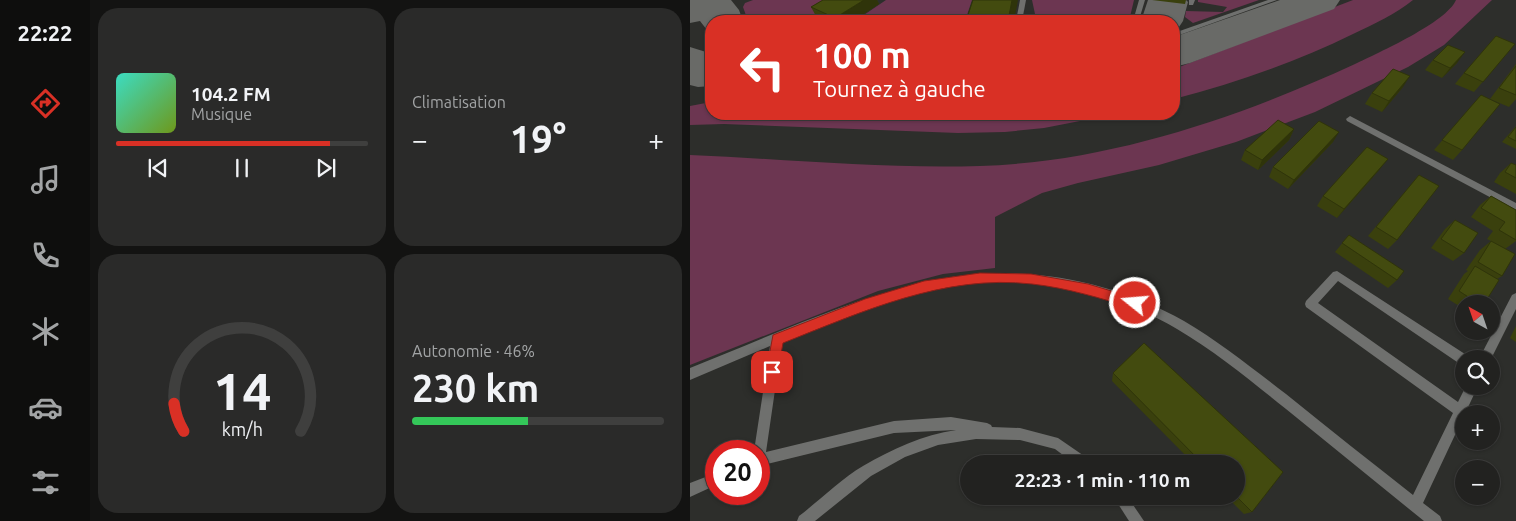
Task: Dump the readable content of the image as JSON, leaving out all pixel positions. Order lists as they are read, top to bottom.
{
  "north": "top left",
  "page": {
    "tabs": "22:22",
    "tile": [
      "Climatisation",
      ["Autonomie · 46%", "230 km"]
    ],
    "turn": ["100 m", "Tournez à gauche"],
    "song": ["104.2 FM", "Musique"],
    "heat": ["−", "19°", "+"],
    "map_buttons": ["+", "−"],
    "limit": "20",
    "trip": "22:23 · 1 min · 110 m",
    "gauge": ["14", "km/h"]
  }
}
